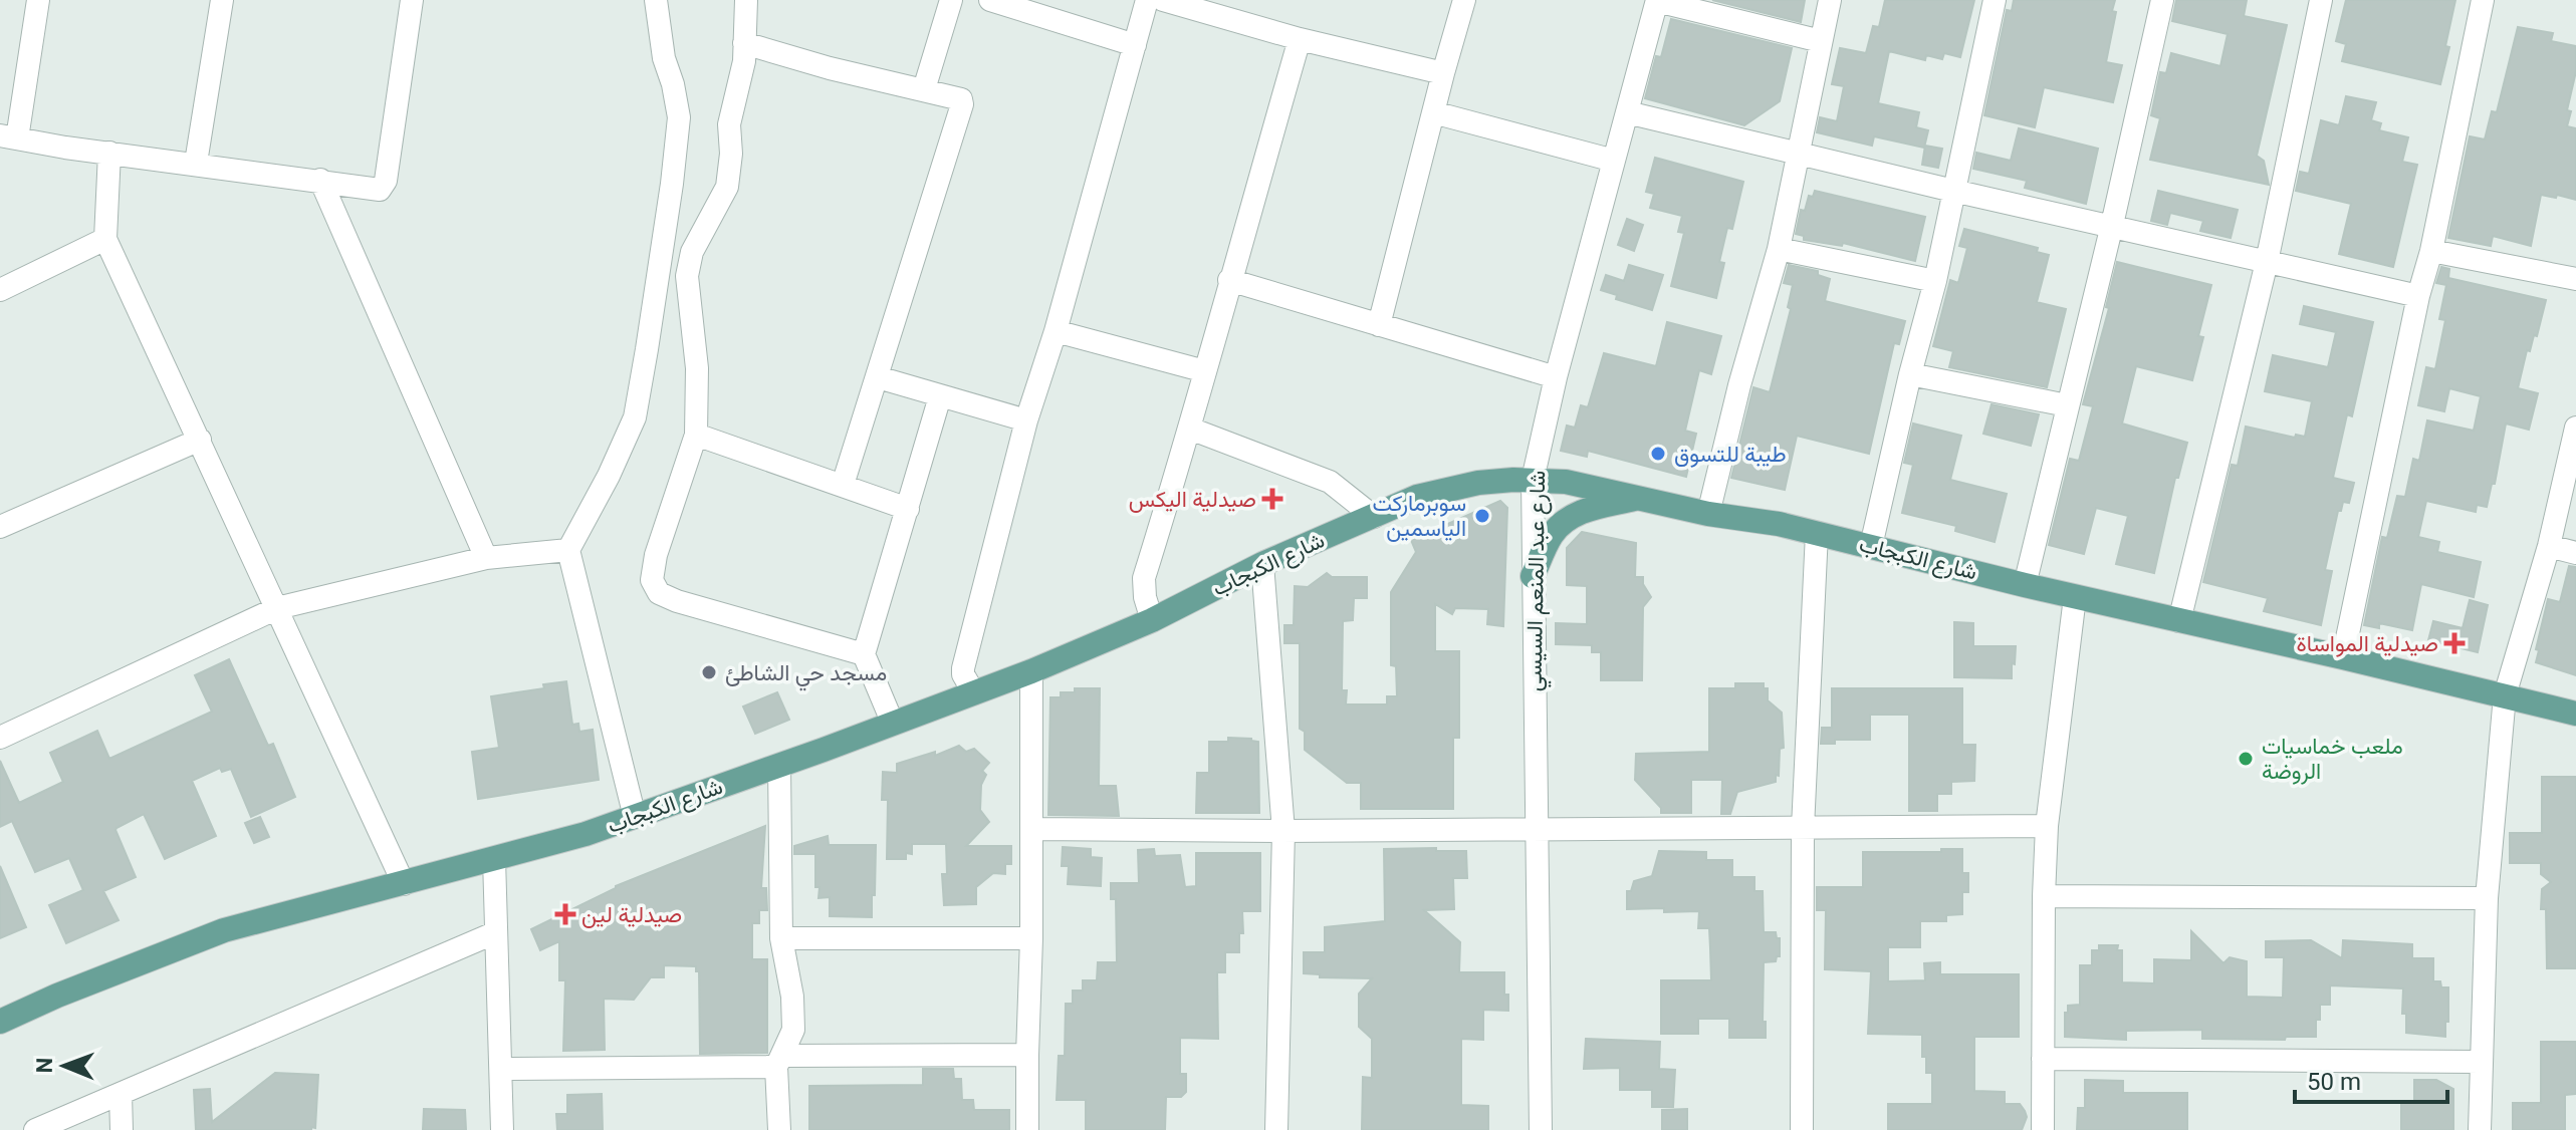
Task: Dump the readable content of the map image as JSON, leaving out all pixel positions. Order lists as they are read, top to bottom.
{
  "streets": {
    "main road": ["شارع الكبجاب"],
    "street": ["شارع عبد المنعم السيسي"]
  },
  "crossings": [
    ["شارع الكبجاب", "شارع عبد المنعم السيسي"]
  ],
  "places": {
    "other": [
      "طيبة للتسوق",
      "سوبرماركت الياسمين",
      "مسجد حي الشاطئ",
      "ملعب خماسيات الروضة"
    ],
    "health": ["صيدلية اليكس", "صيدلية المواساة", "صيدلية لين"]
  },
  "scale_bar": "50 m",
  "north": "left"
}
